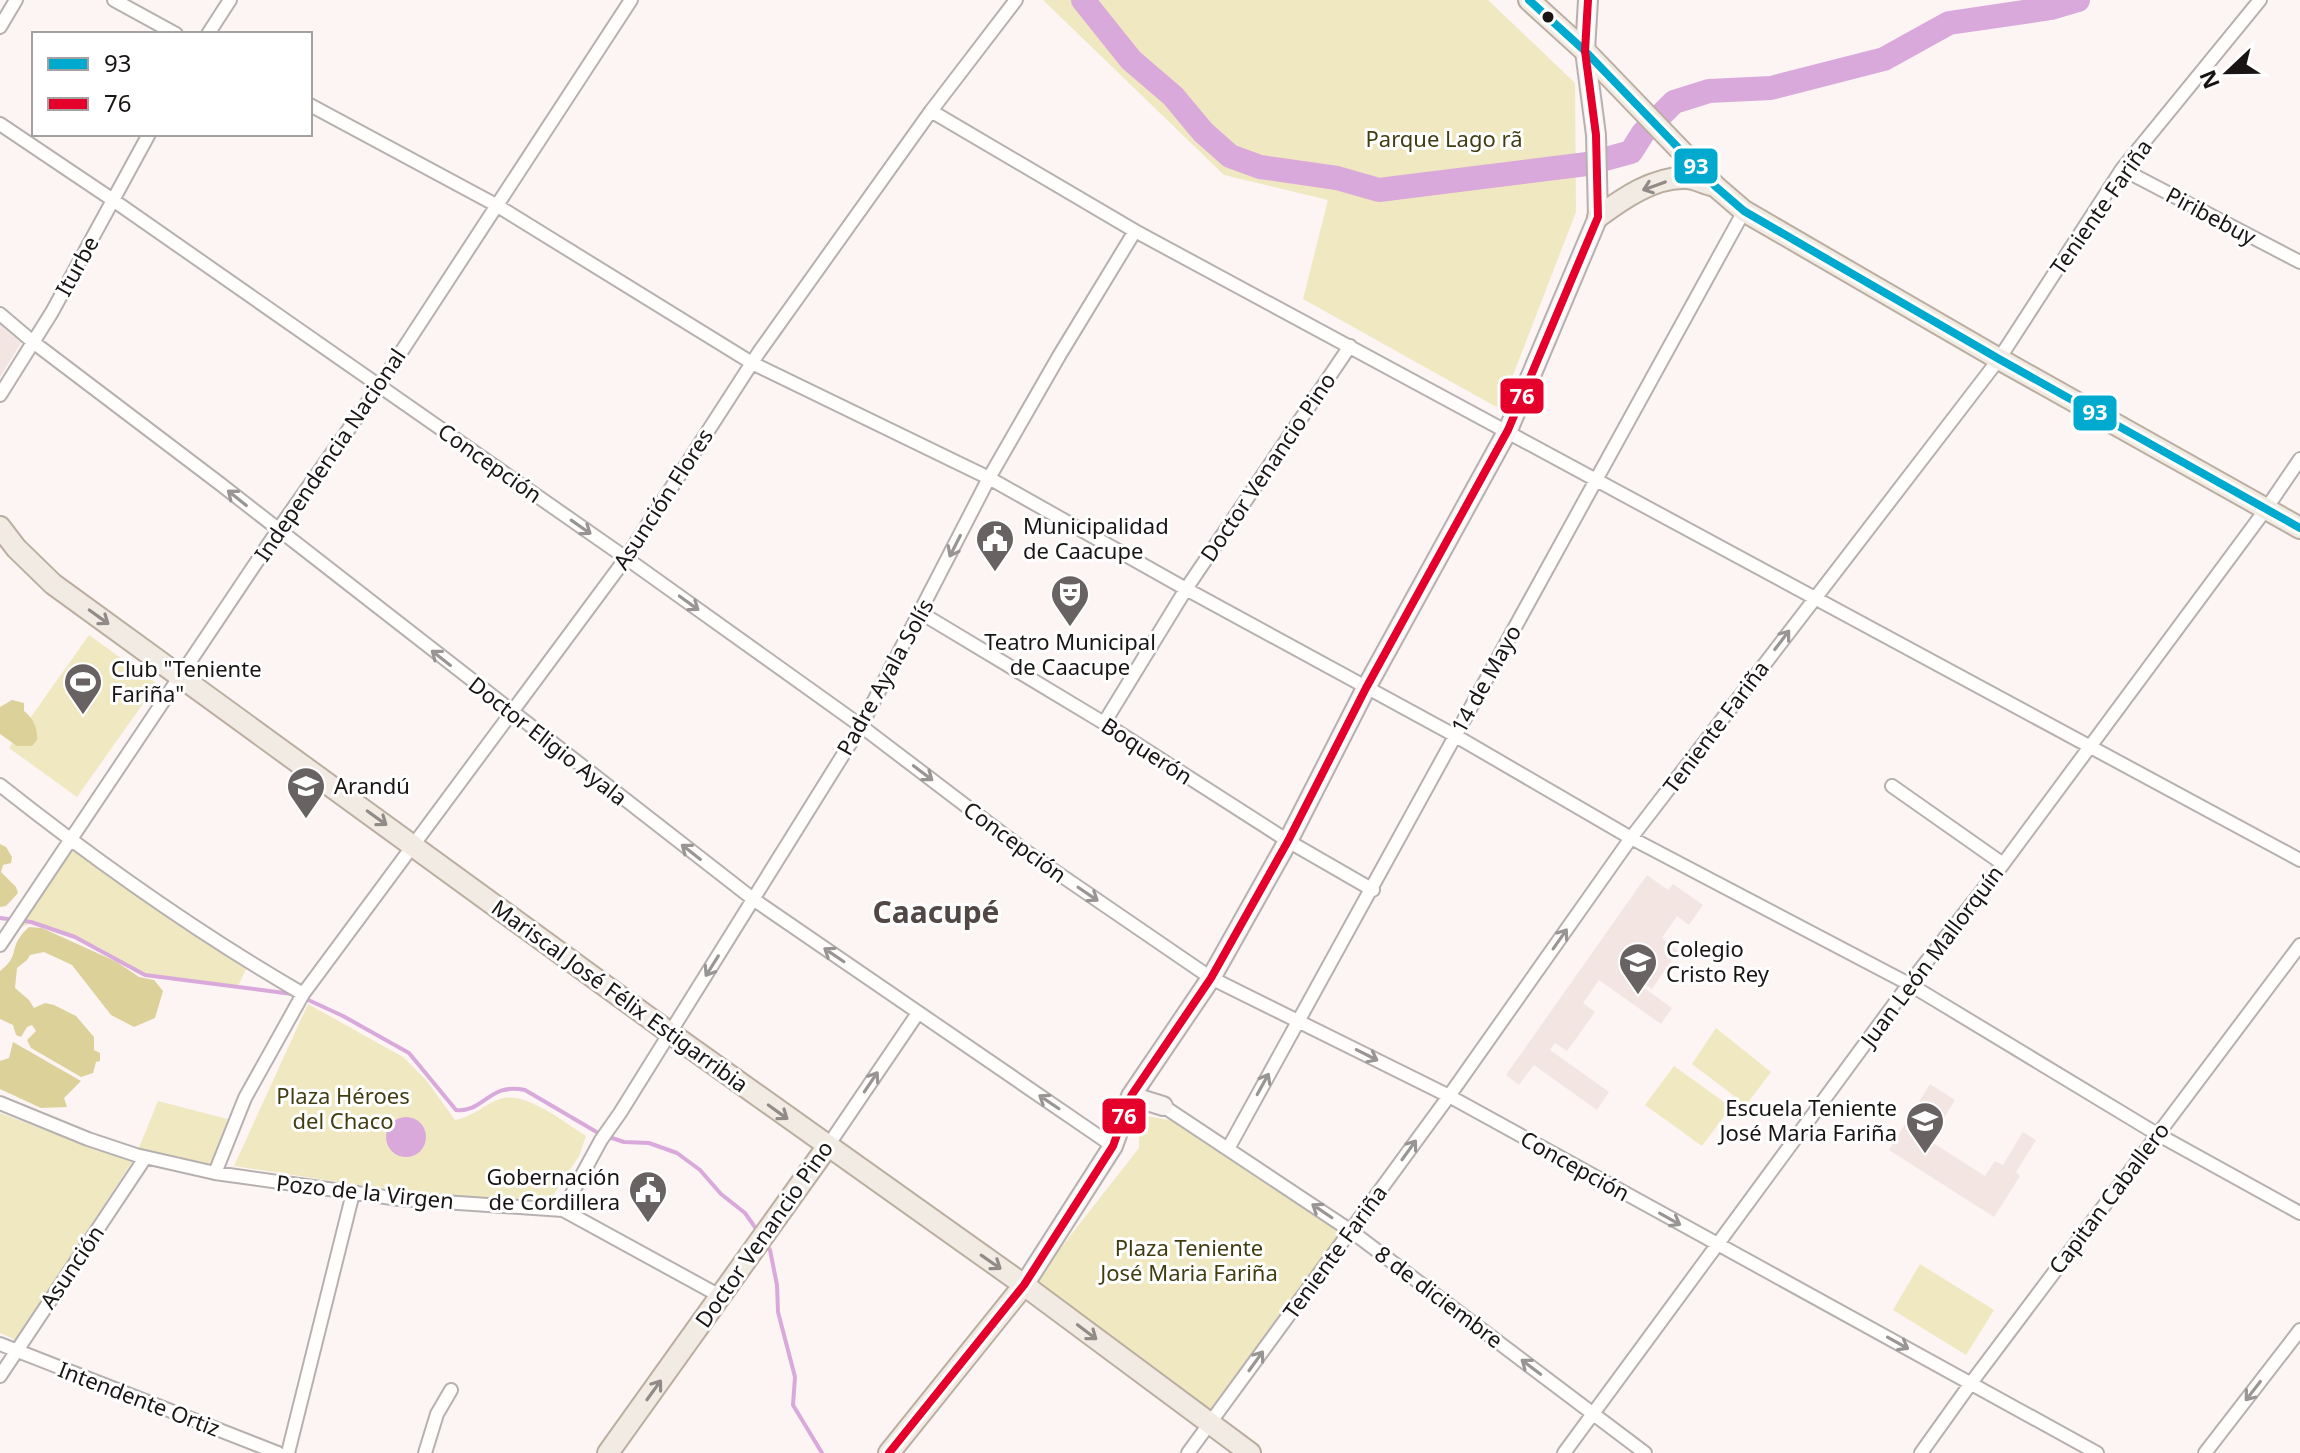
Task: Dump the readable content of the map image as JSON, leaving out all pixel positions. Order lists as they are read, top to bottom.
{
  "streets": {
    "main road": ["Doctor Venancio Pino", "Mariscal José Félix Estigarribia"],
    "street": [
      "Teniente Fariña",
      "Piribebuy",
      "Iturbe",
      "Independencia Nacional",
      "Concepción",
      "Asunción Flores",
      "Padre Ayala Solís",
      "14 de Mayo",
      "Doctor Eligio Ayala",
      "Boquerón",
      "Juan León Mallorquín",
      "Pozo de la Virgen",
      "Capitan Caballero",
      "Asunción",
      "8 de diciembre",
      "Intendente Ortiz"
    ]
  },
  "crossings": [
    ["Teniente Fariña", "Piribebuy"],
    ["Teniente Fariña", "Concepción"],
    ["Teniente Fariña", "Mariscal José Félix Estigarribia"],
    ["Teniente Fariña", "8 de diciembre"],
    ["Iturbe", "Concepción"],
    ["Iturbe", "Doctor Eligio Ayala"],
    ["Independencia Nacional", "Concepción"],
    ["Independencia Nacional", "Doctor Eligio Ayala"],
    ["Independencia Nacional", "Mariscal José Félix Estigarribia"],
    ["Concepción", "Asunción Flores"],
    ["Concepción", "Padre Ayala Solís"],
    ["Concepción", "14 de Mayo"],
    ["Concepción", "Juan León Mallorquín"],
    ["Concepción", "Capitan Caballero"],
    ["Doctor Venancio Pino", "Doctor Eligio Ayala"],
    ["Doctor Venancio Pino", "Boquerón"],
    ["Doctor Venancio Pino", "Mariscal José Félix Estigarribia"],
    ["Doctor Venancio Pino", "Pozo de la Virgen"],
    ["Asunción Flores", "Doctor Eligio Ayala"],
    ["Asunción Flores", "Mariscal José Félix Estigarribia"],
    ["Asunción Flores", "Pozo de la Virgen"],
    ["Padre Ayala Solís", "Doctor Eligio Ayala"],
    ["Padre Ayala Solís", "Boquerón"],
    ["Padre Ayala Solís", "Mariscal José Félix Estigarribia"],
    ["Padre Ayala Solís", "Pozo de la Virgen"],
    ["14 de Mayo", "Boquerón"],
    ["14 de Mayo", "8 de diciembre"],
    ["Juan León Mallorquín", "8 de diciembre"],
    ["Pozo de la Virgen", "Asunción"],
    ["Asunción", "Intendente Ortiz"]
  ],
  "one_way": [
    "Teniente Fariña",
    "Concepción",
    "Doctor Venancio Pino",
    "Doctor Eligio Ayala",
    "Mariscal José Félix Estigarribia",
    "8 de diciembre"
  ],
  "districts": ["Caacupé"],
  "parks": ["Parque Lago rã", "Plaza Héroes del Chaco", "Plaza Teniente José Maria Fariña"],
  "places": {
    "public building": ["Municipalidad de Caacupe", "Gobernación de Cordillera"],
    "theatre": ["Teatro Municipal de Caacupe"],
    "sports": ["Club \"Teniente Fariña\""],
    "school or university": ["Arandú", "Colegio Cristo Rey", "Escuela Teniente José Maria Fariña"]
  },
  "lines": ["transit line 93", "transit line 76"],
  "legend": ["93", "76"],
  "north": "left"
}
